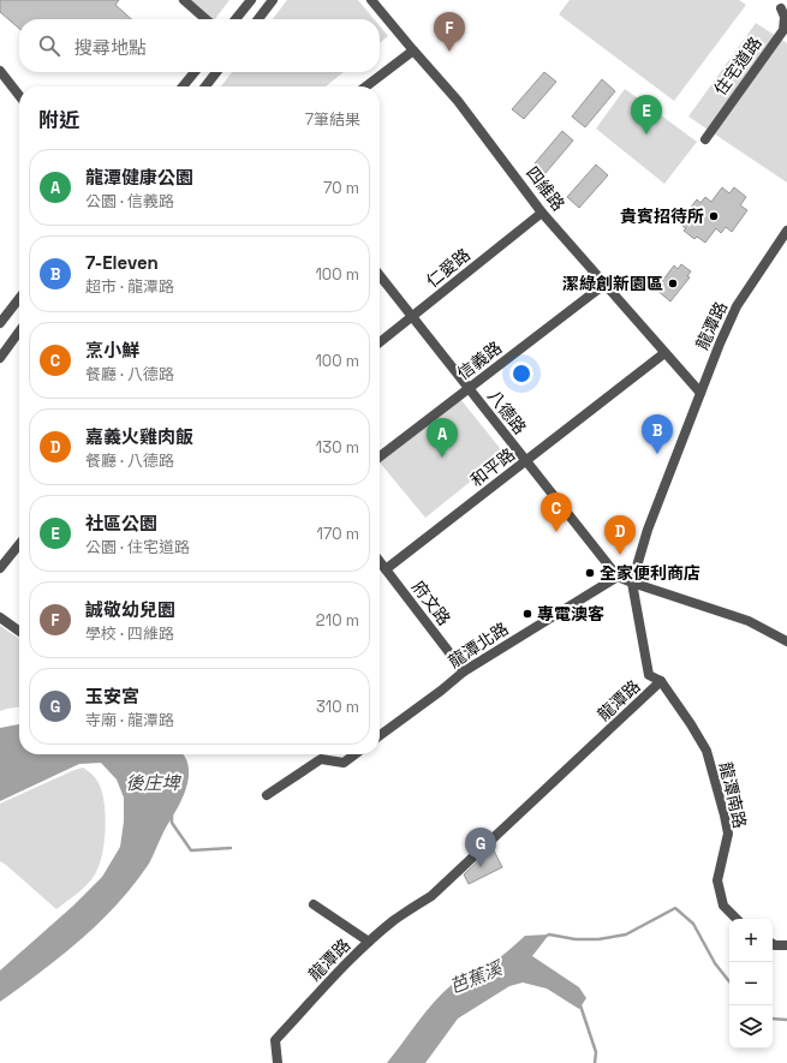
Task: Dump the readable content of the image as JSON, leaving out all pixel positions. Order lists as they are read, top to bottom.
{
  "streets": {
    "street": [
      "住宅道路",
      "四維路",
      "仁愛路",
      "龍潭路",
      "信義路",
      "八德路",
      "和平路",
      "府文路",
      "龍潭北路",
      "龍潭南路"
    ]
  },
  "crossings": [
    ["四維路", "仁愛路"],
    ["四維路", "龍潭路"],
    ["四維路", "信義路"],
    ["四維路", "和平路"],
    ["仁愛路", "八德路"],
    ["龍潭路", "龍潭南路"],
    ["信義路", "八德路"],
    ["八德路", "和平路"],
    ["八德路", "龍潭北路"],
    ["和平路", "府文路"],
    ["府文路", "龍潭北路"]
  ],
  "water": ["後庄埤", "芭蕉溪"],
  "places": [
    "貴賓招待所",
    "潔綠創新園區",
    "全家便利商店",
    "專電澳客"
  ],
  "page": {
    "pins": [
      "F",
      "E",
      "B",
      "A",
      "C",
      "D",
      "G"
    ],
    "search": "搜尋地點",
    "heading": ["附近", "7筆結果"],
    "list": [
      {
        "mark": "A",
        "name": "龍潭健康公園",
        "note": "公園 · 信義路",
        "value": "70 m"
      },
      {
        "mark": "B",
        "name": "7-Eleven",
        "note": "超市 · 龍潭路",
        "value": "100 m"
      },
      {
        "mark": "C",
        "name": "烹小鮮",
        "note": "餐廳 · 八德路",
        "value": "100 m"
      },
      {
        "mark": "D",
        "name": "嘉義火雞肉飯",
        "note": "餐廳 · 八德路",
        "value": "130 m"
      },
      {
        "mark": "E",
        "name": "社區公園",
        "note": "公園 · 住宅道路",
        "value": "170 m"
      },
      {
        "mark": "F",
        "name": "誠敬幼兒園",
        "note": "學校 · 四維路",
        "value": "210 m"
      },
      {
        "mark": "G",
        "name": "玉安宮",
        "note": "寺廟 · 龍潭路",
        "value": "310 m"
      }
    ],
    "map_buttons": ["+", "−"]
  }
}
